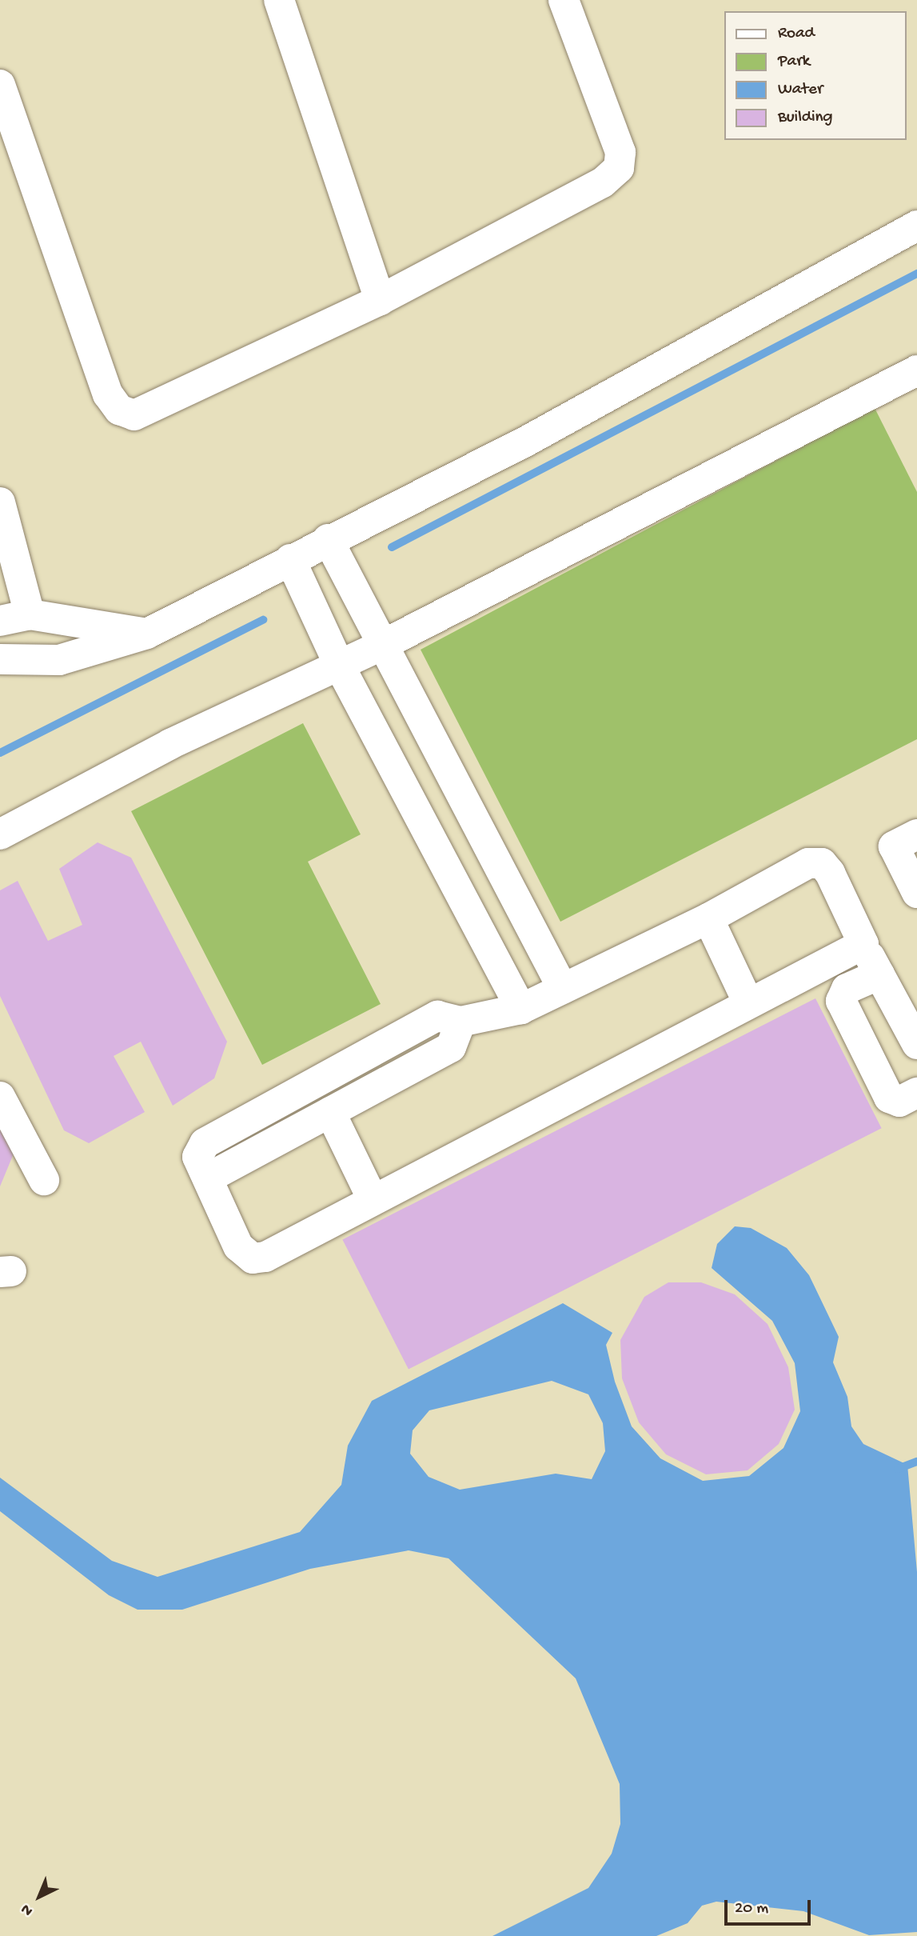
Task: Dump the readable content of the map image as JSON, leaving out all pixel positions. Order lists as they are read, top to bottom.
{
  "legend": [
    "Road",
    "Park",
    "Water",
    "Building"
  ],
  "scale_bar": "20 m",
  "north": "bottom left"
}
